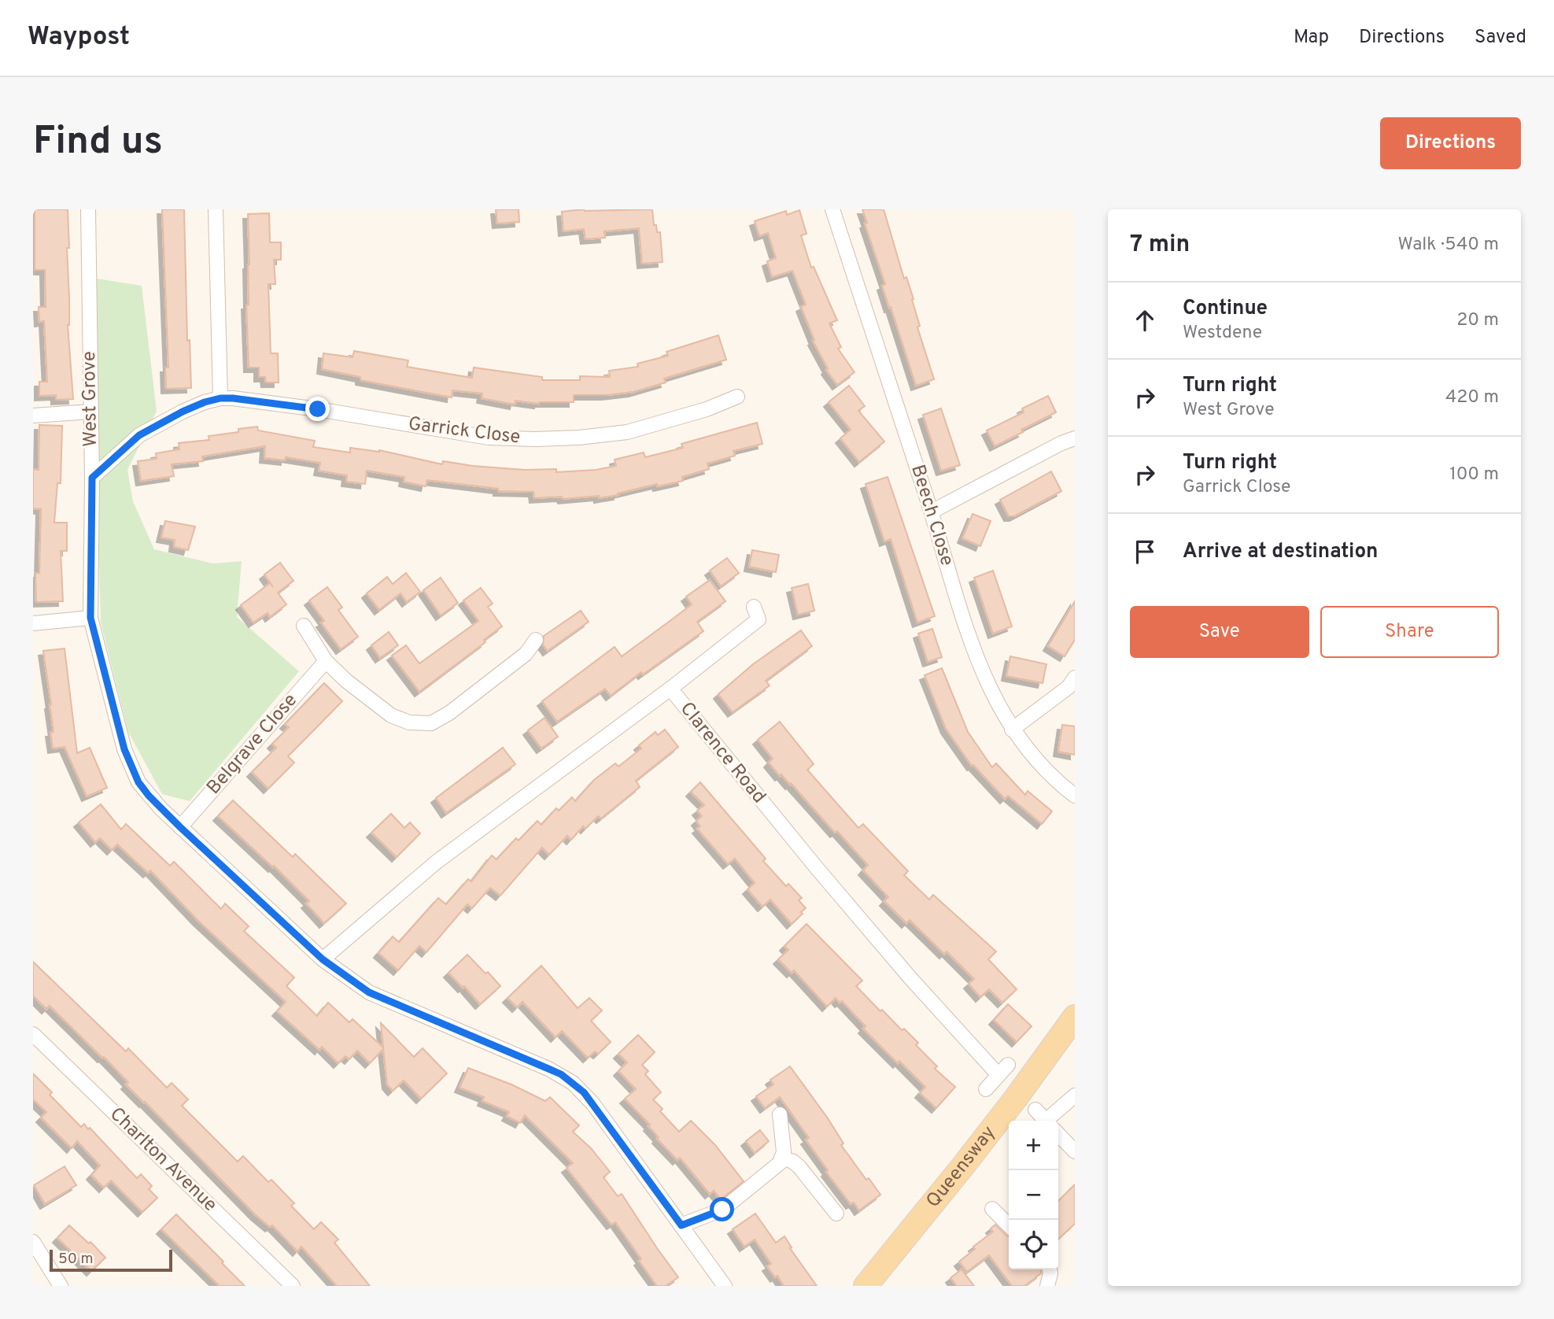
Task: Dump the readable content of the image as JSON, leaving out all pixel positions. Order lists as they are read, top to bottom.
{
  "streets": {
    "main road": ["Queensway"],
    "street": [
      "West Grove",
      "Garrick Close",
      "Beech Close",
      "Belgrave Close",
      "Clarence Road",
      "Charlton Avenue"
    ]
  },
  "crossings": [
    ["West Grove", "Garrick Close"],
    ["West Grove", "Belgrave Close"],
    ["West Grove", "Clarence Road"]
  ],
  "scale_bar": "50 m",
  "page": {
    "header": "Waypost",
    "nav": ["Map", "Directions", "Saved"],
    "buttons": [
      "Directions",
      ["Save", "Share"]
    ],
    "title": "Find us",
    "heading": ["7 min", "Walk · 540 m"],
    "list": [
      ["Continue", "Westdene", "20 m"],
      ["Turn right", "West Grove", "420 m"],
      ["Turn right", "Garrick Close", "100 m"],
      "Arrive at destination"
    ],
    "map_buttons": ["+", "−"],
    "scale": "50 m"
  }
}
